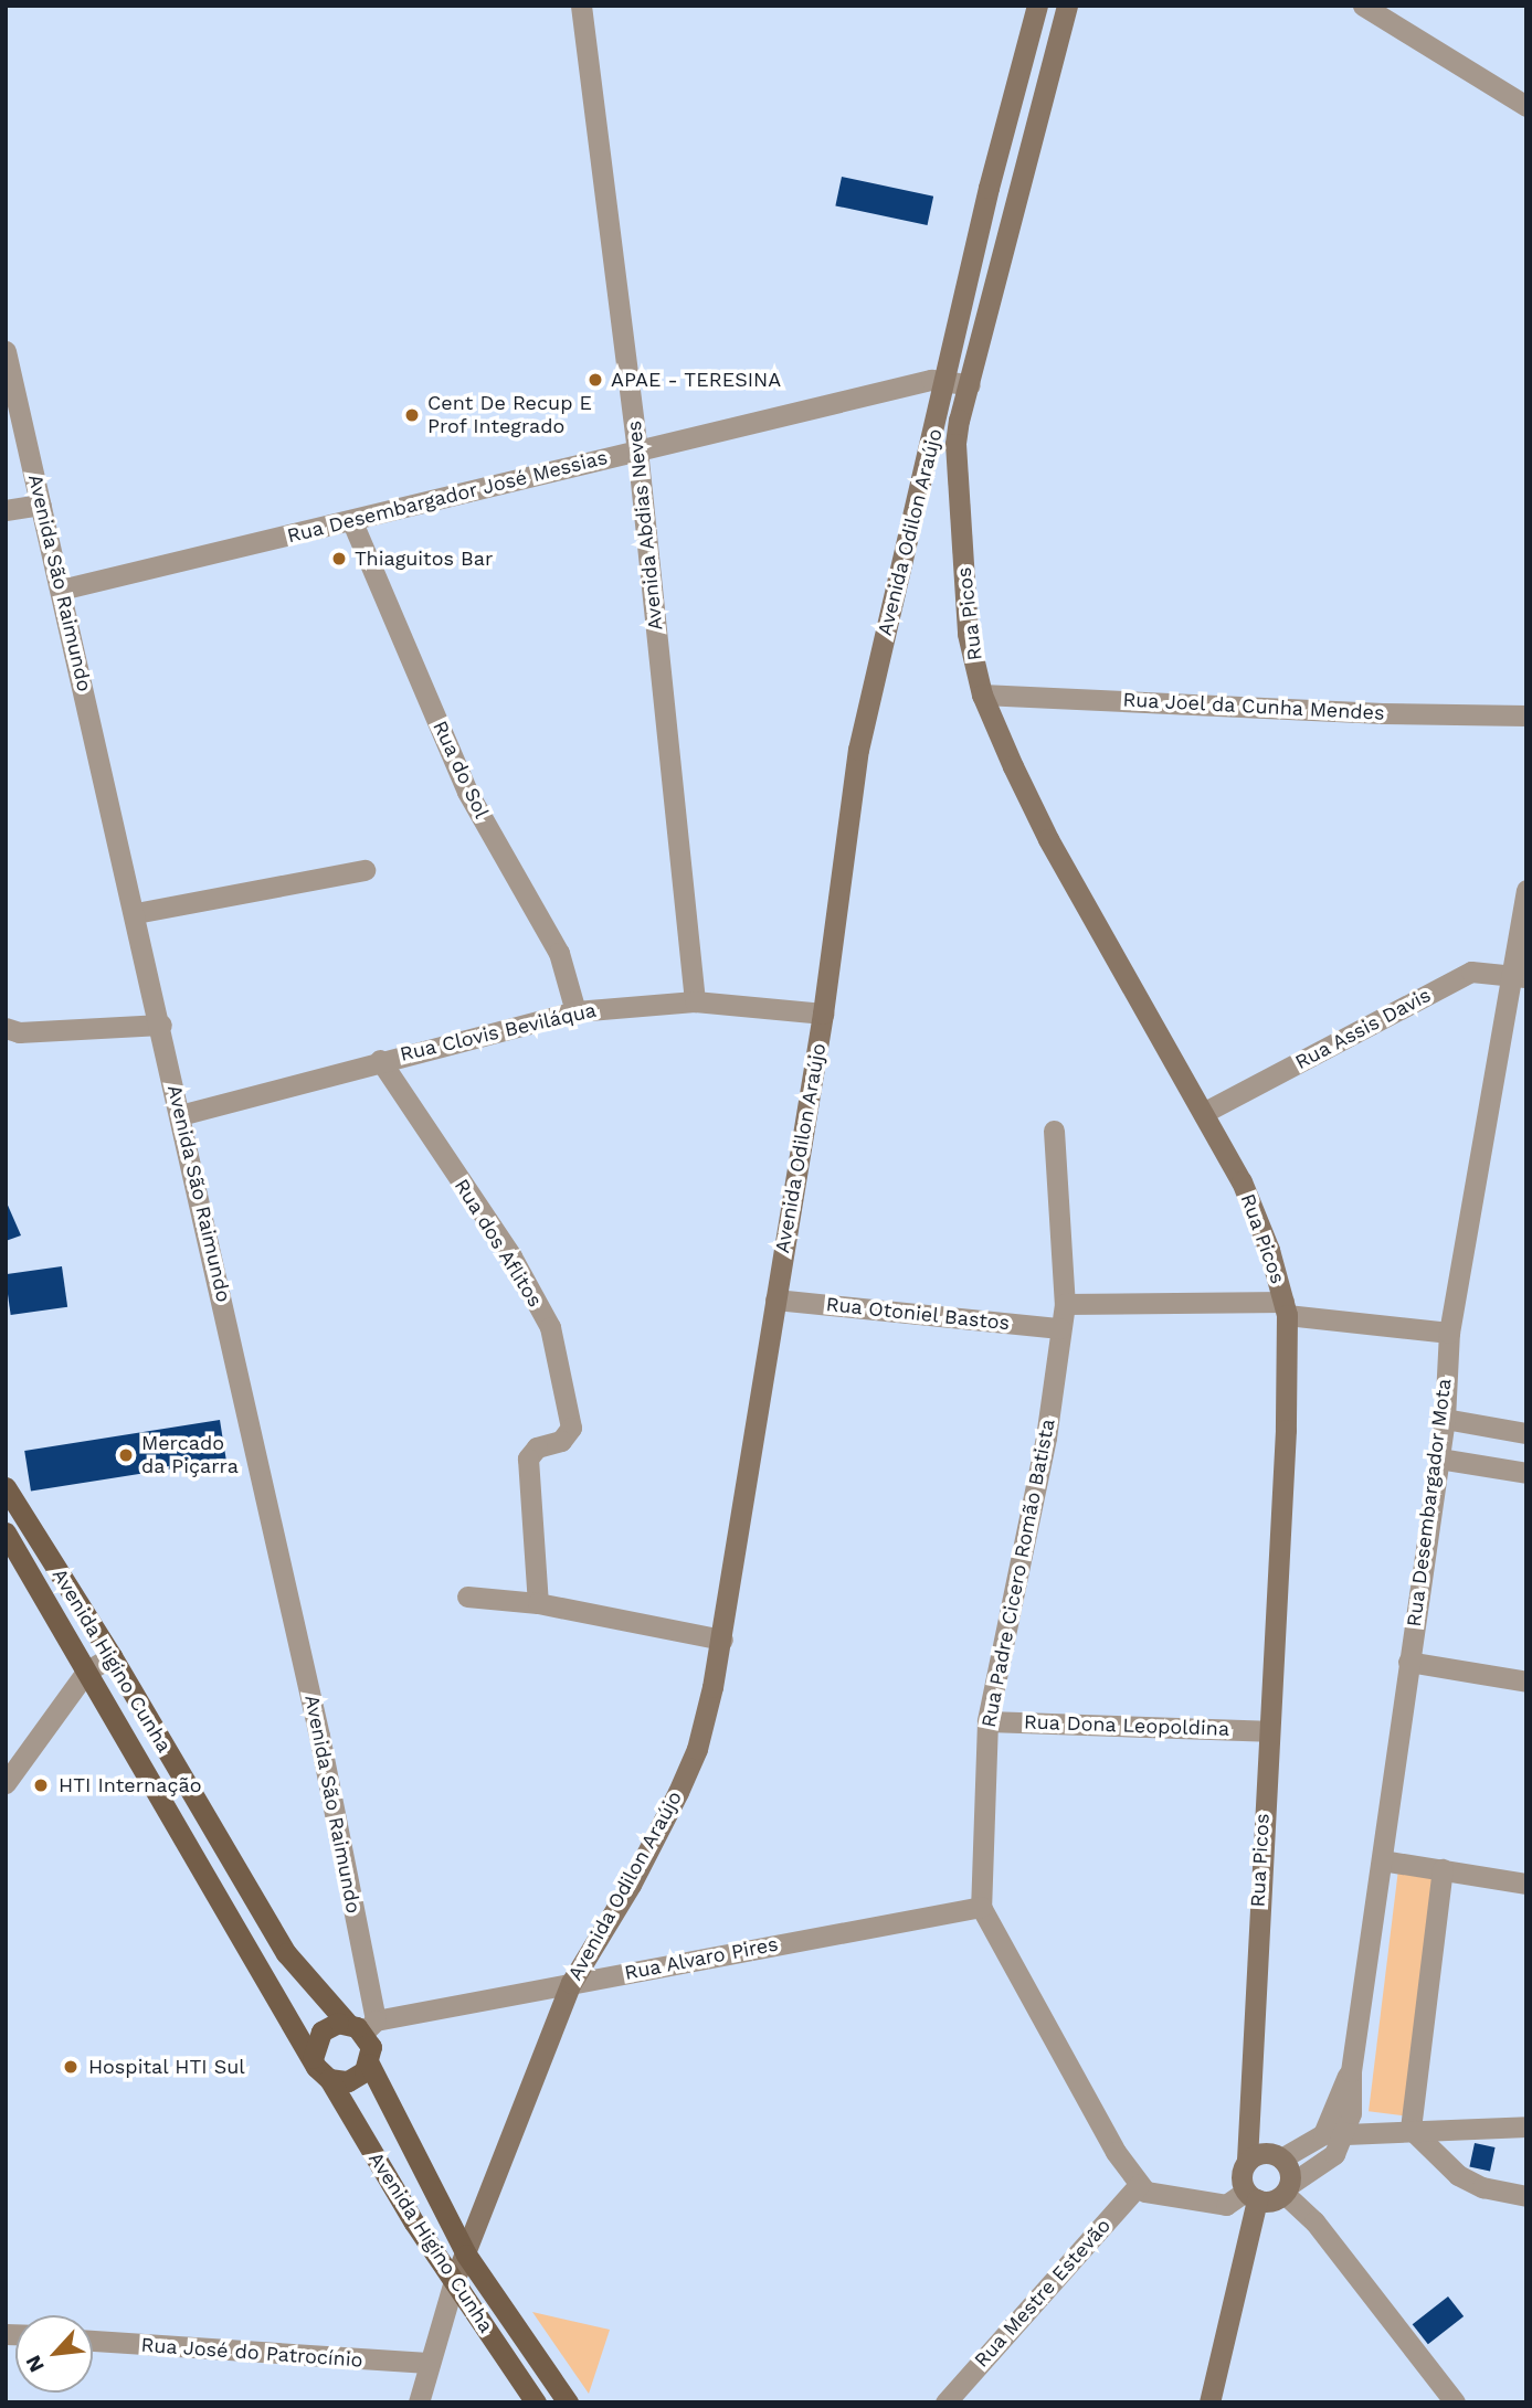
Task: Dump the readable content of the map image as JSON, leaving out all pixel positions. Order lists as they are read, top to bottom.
{
  "streets": {
    "main road": ["Avenida Odilon Araújo", "Rua Picos", "Avenida Higino Cunha"],
    "street": [
      "Rua Desembargador José Messias",
      "Avenida Abdias Neves",
      "Avenida São Raimundo",
      "Rua Joel da Cunha Mendes",
      "Rua do Sol",
      "Rua Assis Davis",
      "Rua Clovis Beviláqua",
      "Rua dos Aflitos",
      "Rua Otoniel Bastos",
      "Rua Desembargador Mota",
      "Rua Padre Cicero Romão Batista",
      "Rua Dona Leopoldina",
      "Rua Alvaro Pires",
      "Rua Mestre Estevão",
      "Rua José do Patrocínio"
    ]
  },
  "crossings": [
    ["Rua Desembargador José Messias", "Avenida Abdias Neves"],
    ["Rua Desembargador José Messias", "Avenida Odilon Araújo"],
    ["Rua Desembargador José Messias", "Avenida São Raimundo"],
    ["Rua Desembargador José Messias", "Rua Picos"],
    ["Rua Desembargador José Messias", "Rua do Sol"],
    ["Avenida Abdias Neves", "Rua Clovis Beviláqua"],
    ["Avenida Odilon Araújo", "Rua Clovis Beviláqua"],
    ["Avenida Odilon Araújo", "Rua Otoniel Bastos"],
    ["Avenida Odilon Araújo", "Avenida Higino Cunha"],
    ["Avenida Odilon Araújo", "Rua Alvaro Pires"],
    ["Avenida São Raimundo", "Rua Clovis Beviláqua"],
    ["Avenida São Raimundo", "Avenida Higino Cunha"],
    ["Avenida São Raimundo", "Rua Alvaro Pires"],
    ["Rua Picos", "Rua Joel da Cunha Mendes"],
    ["Rua Picos", "Rua Assis Davis"],
    ["Rua Picos", "Rua Desembargador Mota"],
    ["Rua Picos", "Rua Dona Leopoldina"],
    ["Rua do Sol", "Rua Clovis Beviláqua"],
    ["Rua Assis Davis", "Rua Desembargador Mota"],
    ["Rua Clovis Beviláqua", "Rua dos Aflitos"],
    ["Rua Otoniel Bastos", "Rua Padre Cicero Romão Batista"],
    ["Rua Padre Cicero Romão Batista", "Rua Dona Leopoldina"],
    ["Rua Padre Cicero Romão Batista", "Rua Alvaro Pires"],
    ["Avenida Higino Cunha", "Rua Alvaro Pires"]
  ],
  "places": [
    "APAE - TERESINA",
    "Cent De Recup E Prof Integrado",
    "Thiaguitos Bar",
    "Mercado da Piçarra",
    "HTI Internação",
    "Hospital HTI Sul"
  ],
  "north": "bottom left"
}
